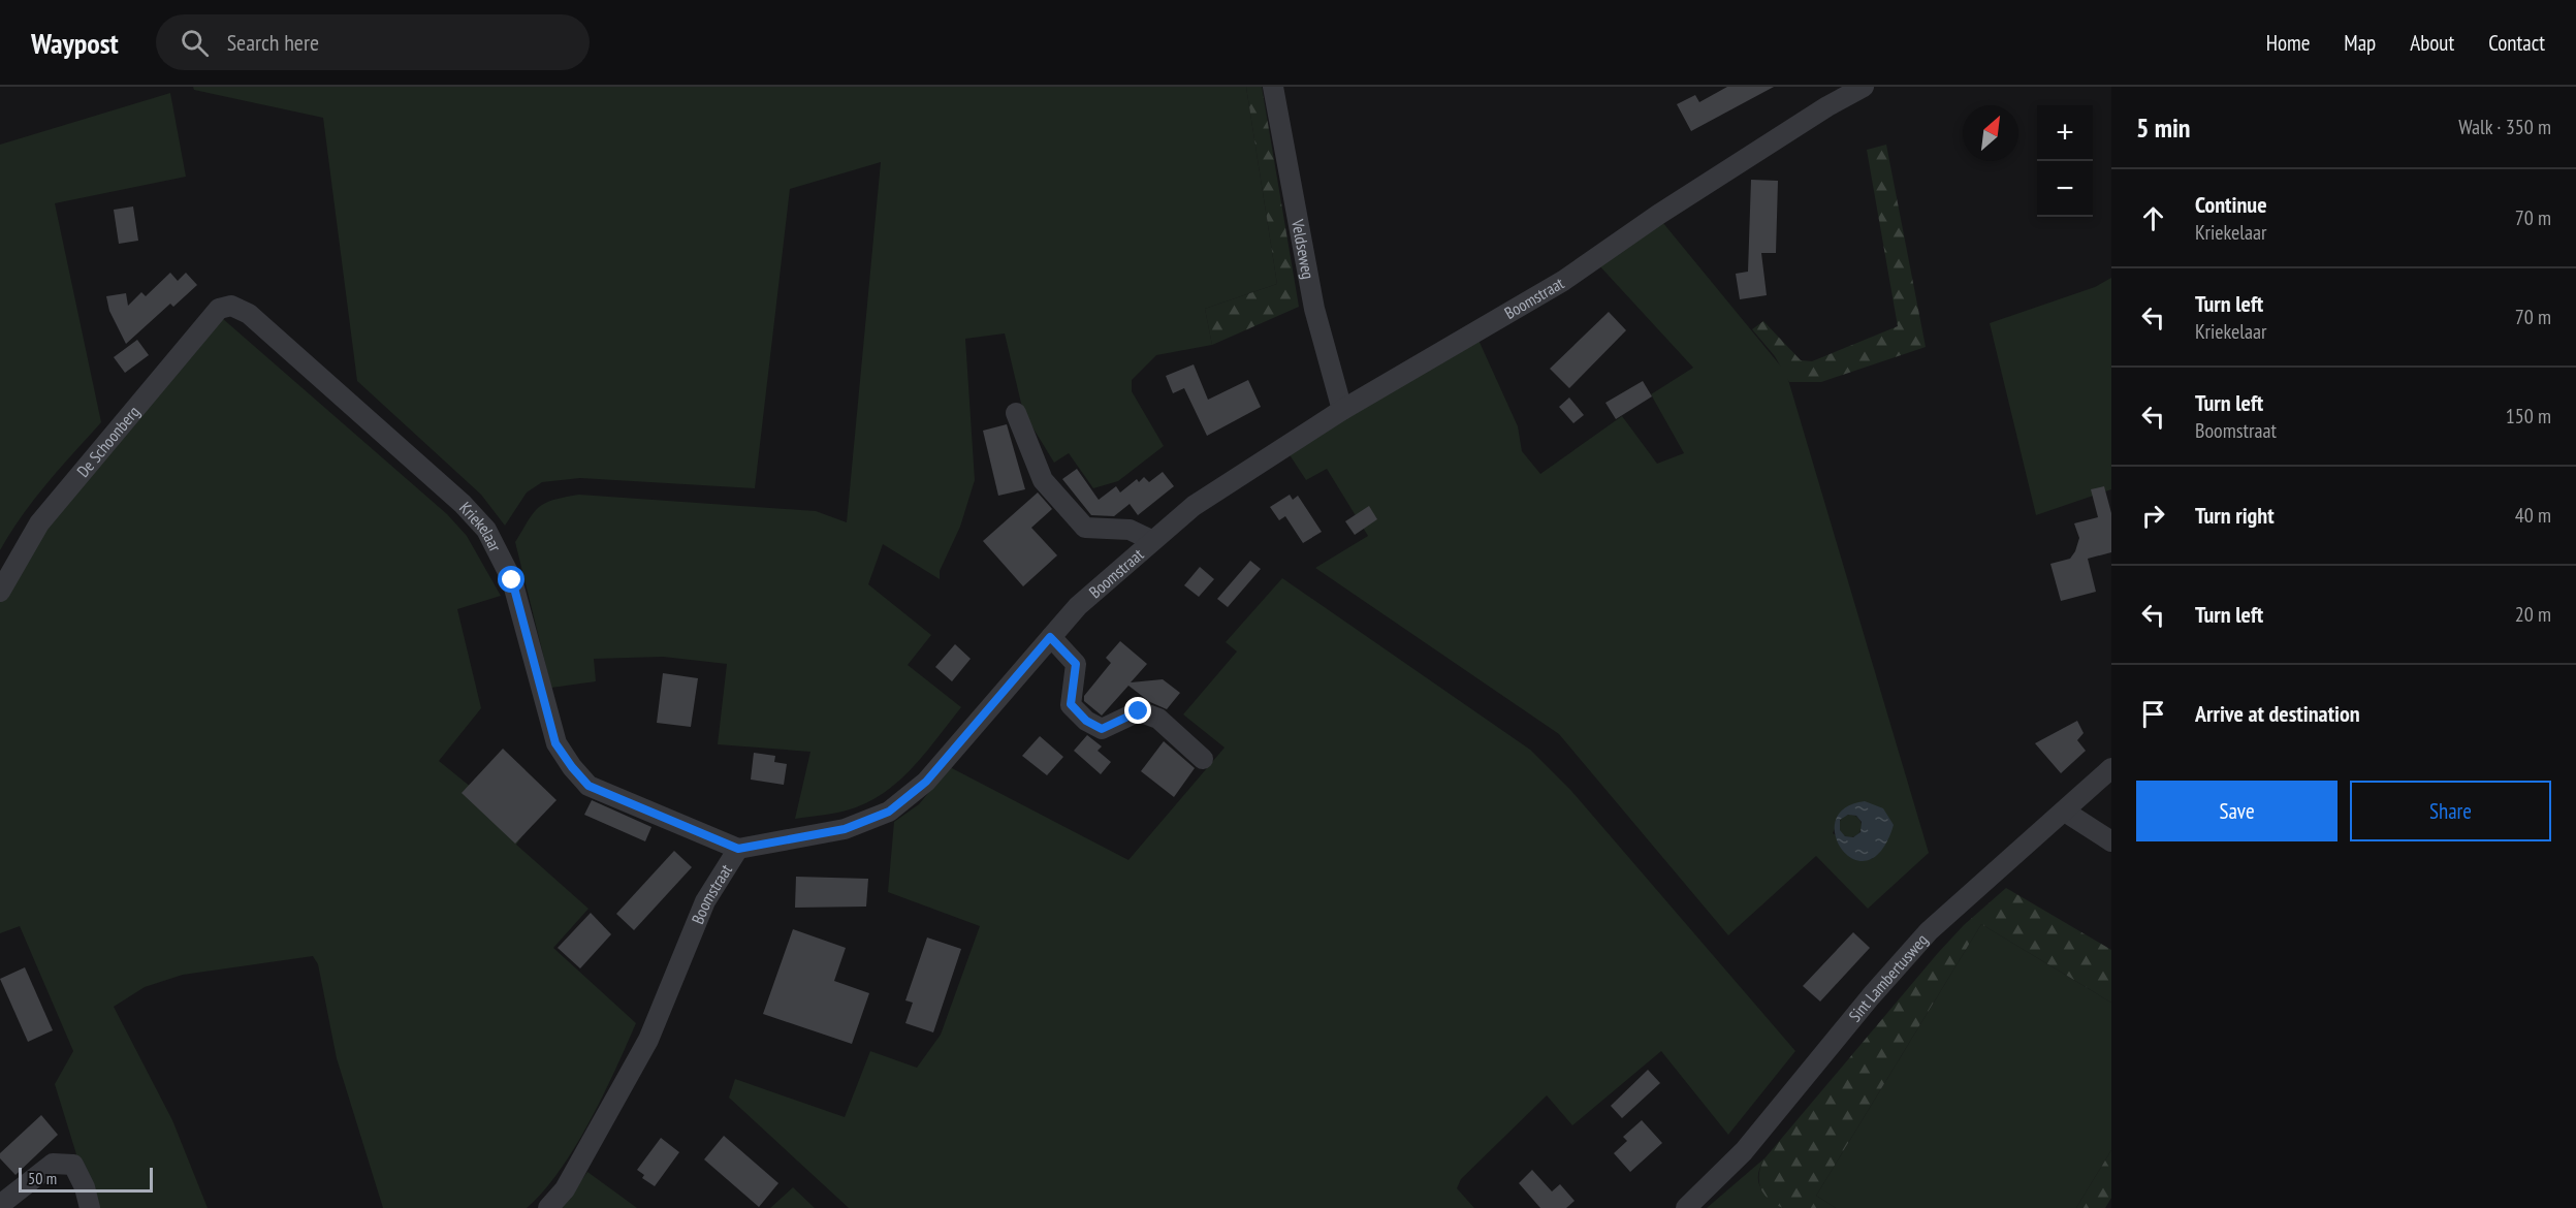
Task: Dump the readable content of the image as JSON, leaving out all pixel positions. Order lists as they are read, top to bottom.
{
  "streets": {
    "street": [
      "Veldseweg",
      "Boomstraat",
      "De Schoonberg",
      "Kriekelaar",
      "Sint Lambertusweg"
    ]
  },
  "crossings": [
    ["Veldseweg", "Boomstraat"],
    ["Boomstraat", "Kriekelaar"],
    ["De Schoonberg", "Kriekelaar"]
  ],
  "scale_bar": "50 m",
  "north": "top right",
  "page": {
    "header": "Waypost",
    "search": "Search here",
    "nav": [
      "Home",
      "Map",
      "About",
      "Contact"
    ],
    "heading": ["5 min", "Walk · 350 m"],
    "map_buttons": ["+", "−"],
    "list": [
      ["Continue", "Kriekelaar", "70 m"],
      ["Turn left", "Kriekelaar", "70 m"],
      ["Turn left", "Boomstraat", "150 m"],
      ["Turn right", "40 m"],
      ["Turn left", "20 m"],
      "Arrive at destination"
    ],
    "buttons": ["Save", "Share"],
    "scale": "50 m"
  }
}
